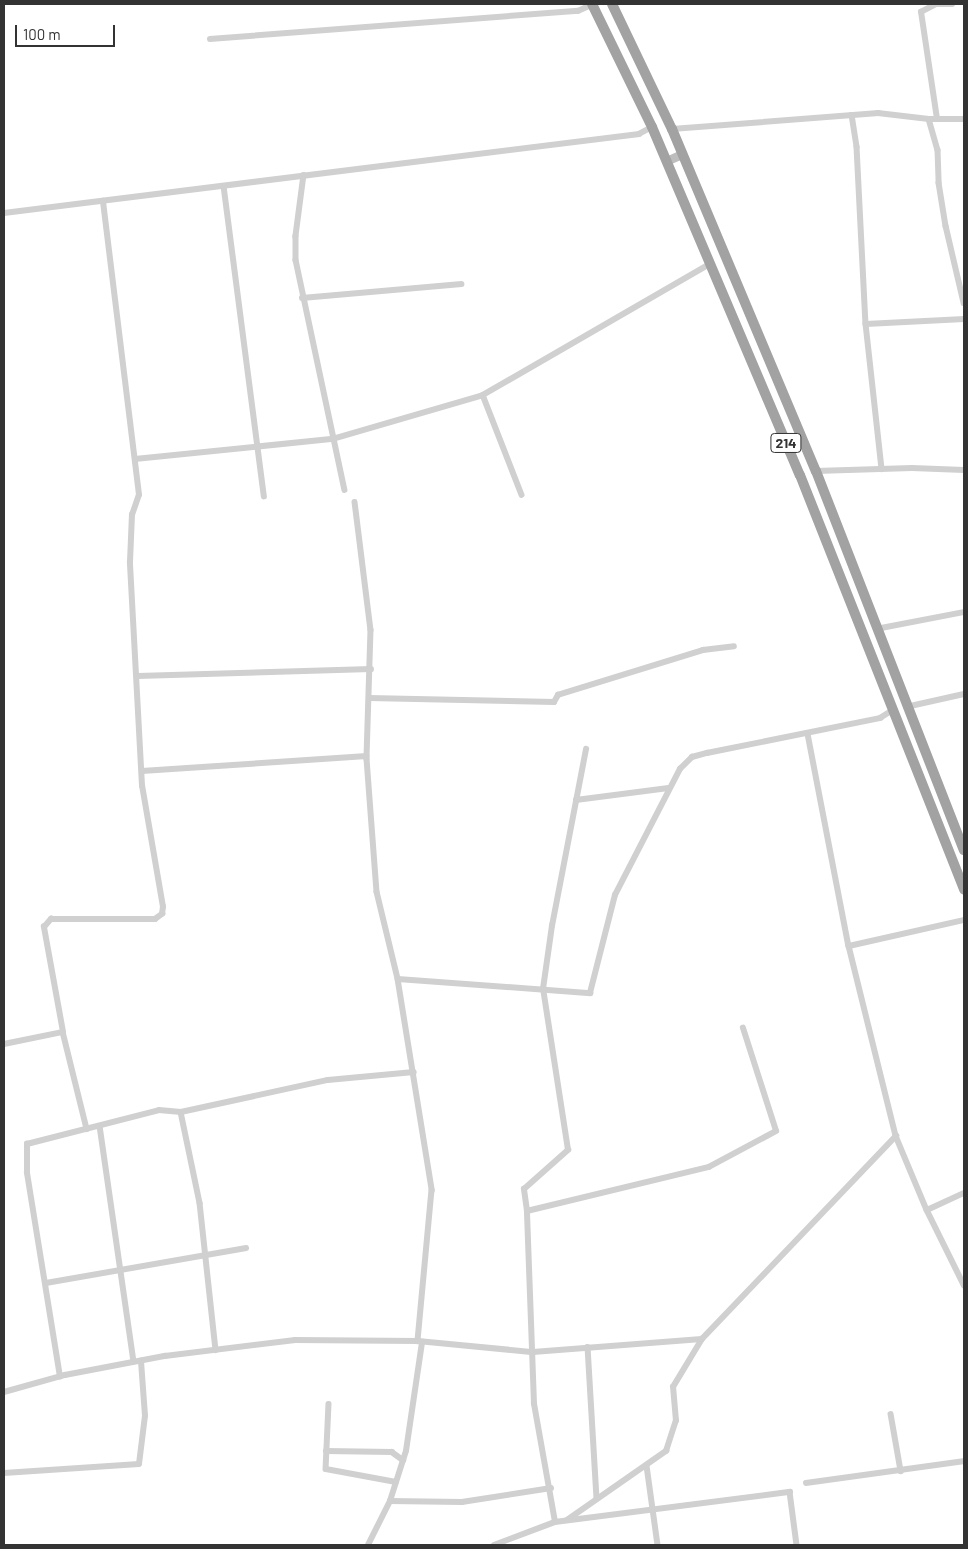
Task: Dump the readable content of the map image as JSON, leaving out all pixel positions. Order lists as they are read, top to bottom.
{
  "streets": {
    "highway": ["214"]
  },
  "scale_bar": "100 m"
}
